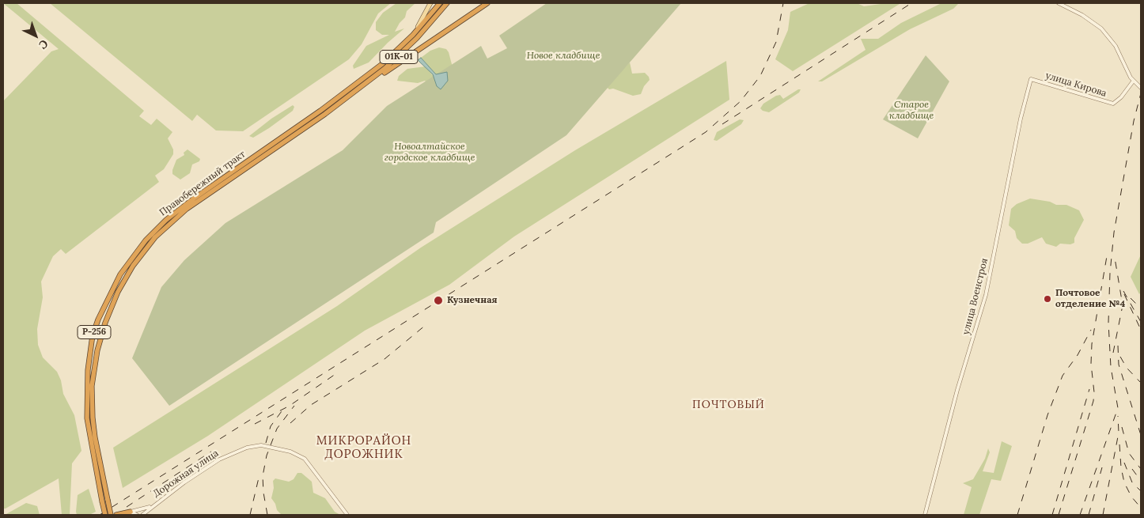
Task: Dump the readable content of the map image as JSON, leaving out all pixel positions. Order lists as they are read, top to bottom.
{
  "streets": {
    "highway": ["01К-01", "Правобережный тракт", "Р-256"],
    "street": ["улица Кирова", "улица Военстроя", "Дорожная улица"]
  },
  "crossings": [
    ["улица Кирова", "улица Военстроя"]
  ],
  "districts": ["ПОЧТОВЫЙ", "МИКРОРАЙОН ДОРОЖНИК"],
  "parks": ["Новое кладбище", "Старое кладбище", "Новоалтайское городское кладбище"],
  "places": ["Почтовое отделение №4", "Кузнечная"],
  "north": "bottom right"
}
